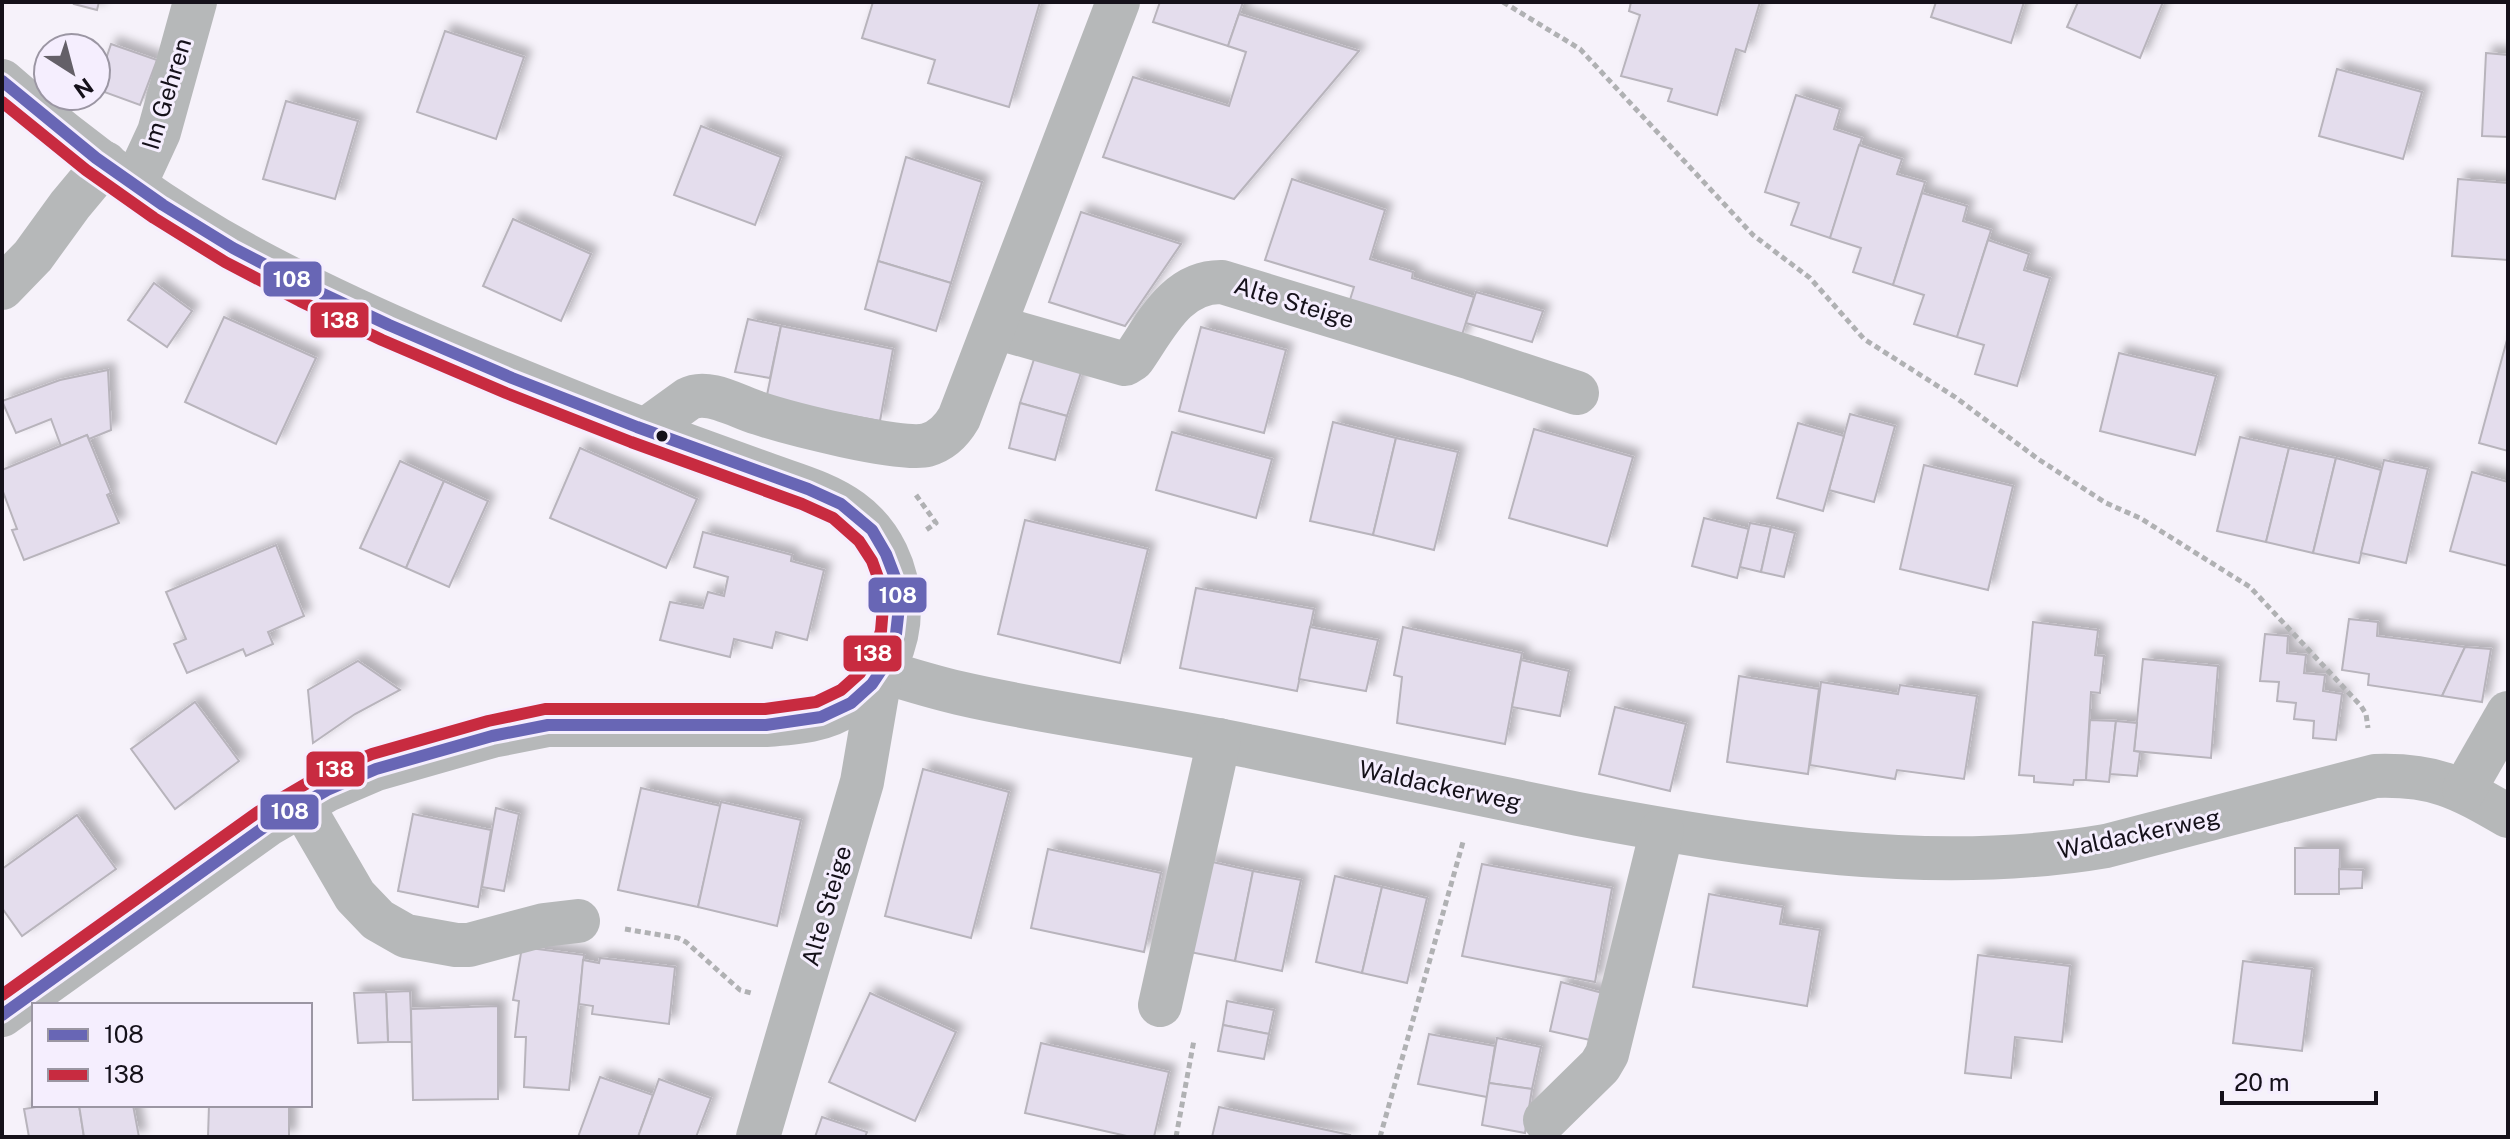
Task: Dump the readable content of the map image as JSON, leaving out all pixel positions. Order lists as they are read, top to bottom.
{
  "streets": {
    "street": ["Im Gehren", "Alte Steige", "Waldackerweg"]
  },
  "crossings": [
    ["Alte Steige", "Waldackerweg"]
  ],
  "lines": ["transit line 108", "transit line 138"],
  "legend": ["108", "138"],
  "scale_bar": "20 m",
  "north": "bottom right"
}
